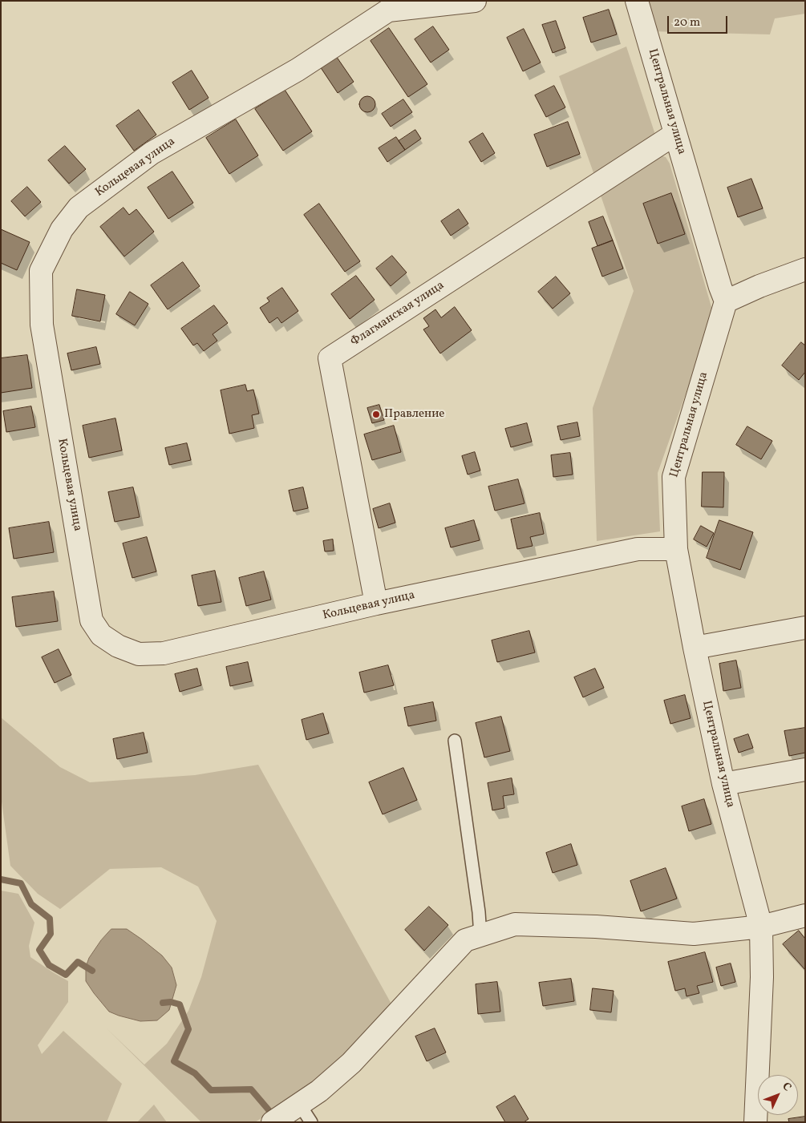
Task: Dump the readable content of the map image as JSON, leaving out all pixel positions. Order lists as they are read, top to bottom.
{
  "streets": {
    "street": ["Центральная улица", "Кольцевая улица", "Флагманская улица"]
  },
  "crossings": [
    ["Центральная улица", "Кольцевая улица"],
    ["Центральная улица", "Флагманская улица"],
    ["Кольцевая улица", "Флагманская улица"]
  ],
  "places": ["Правление"],
  "scale_bar": "20 m",
  "north": "top right"
}
